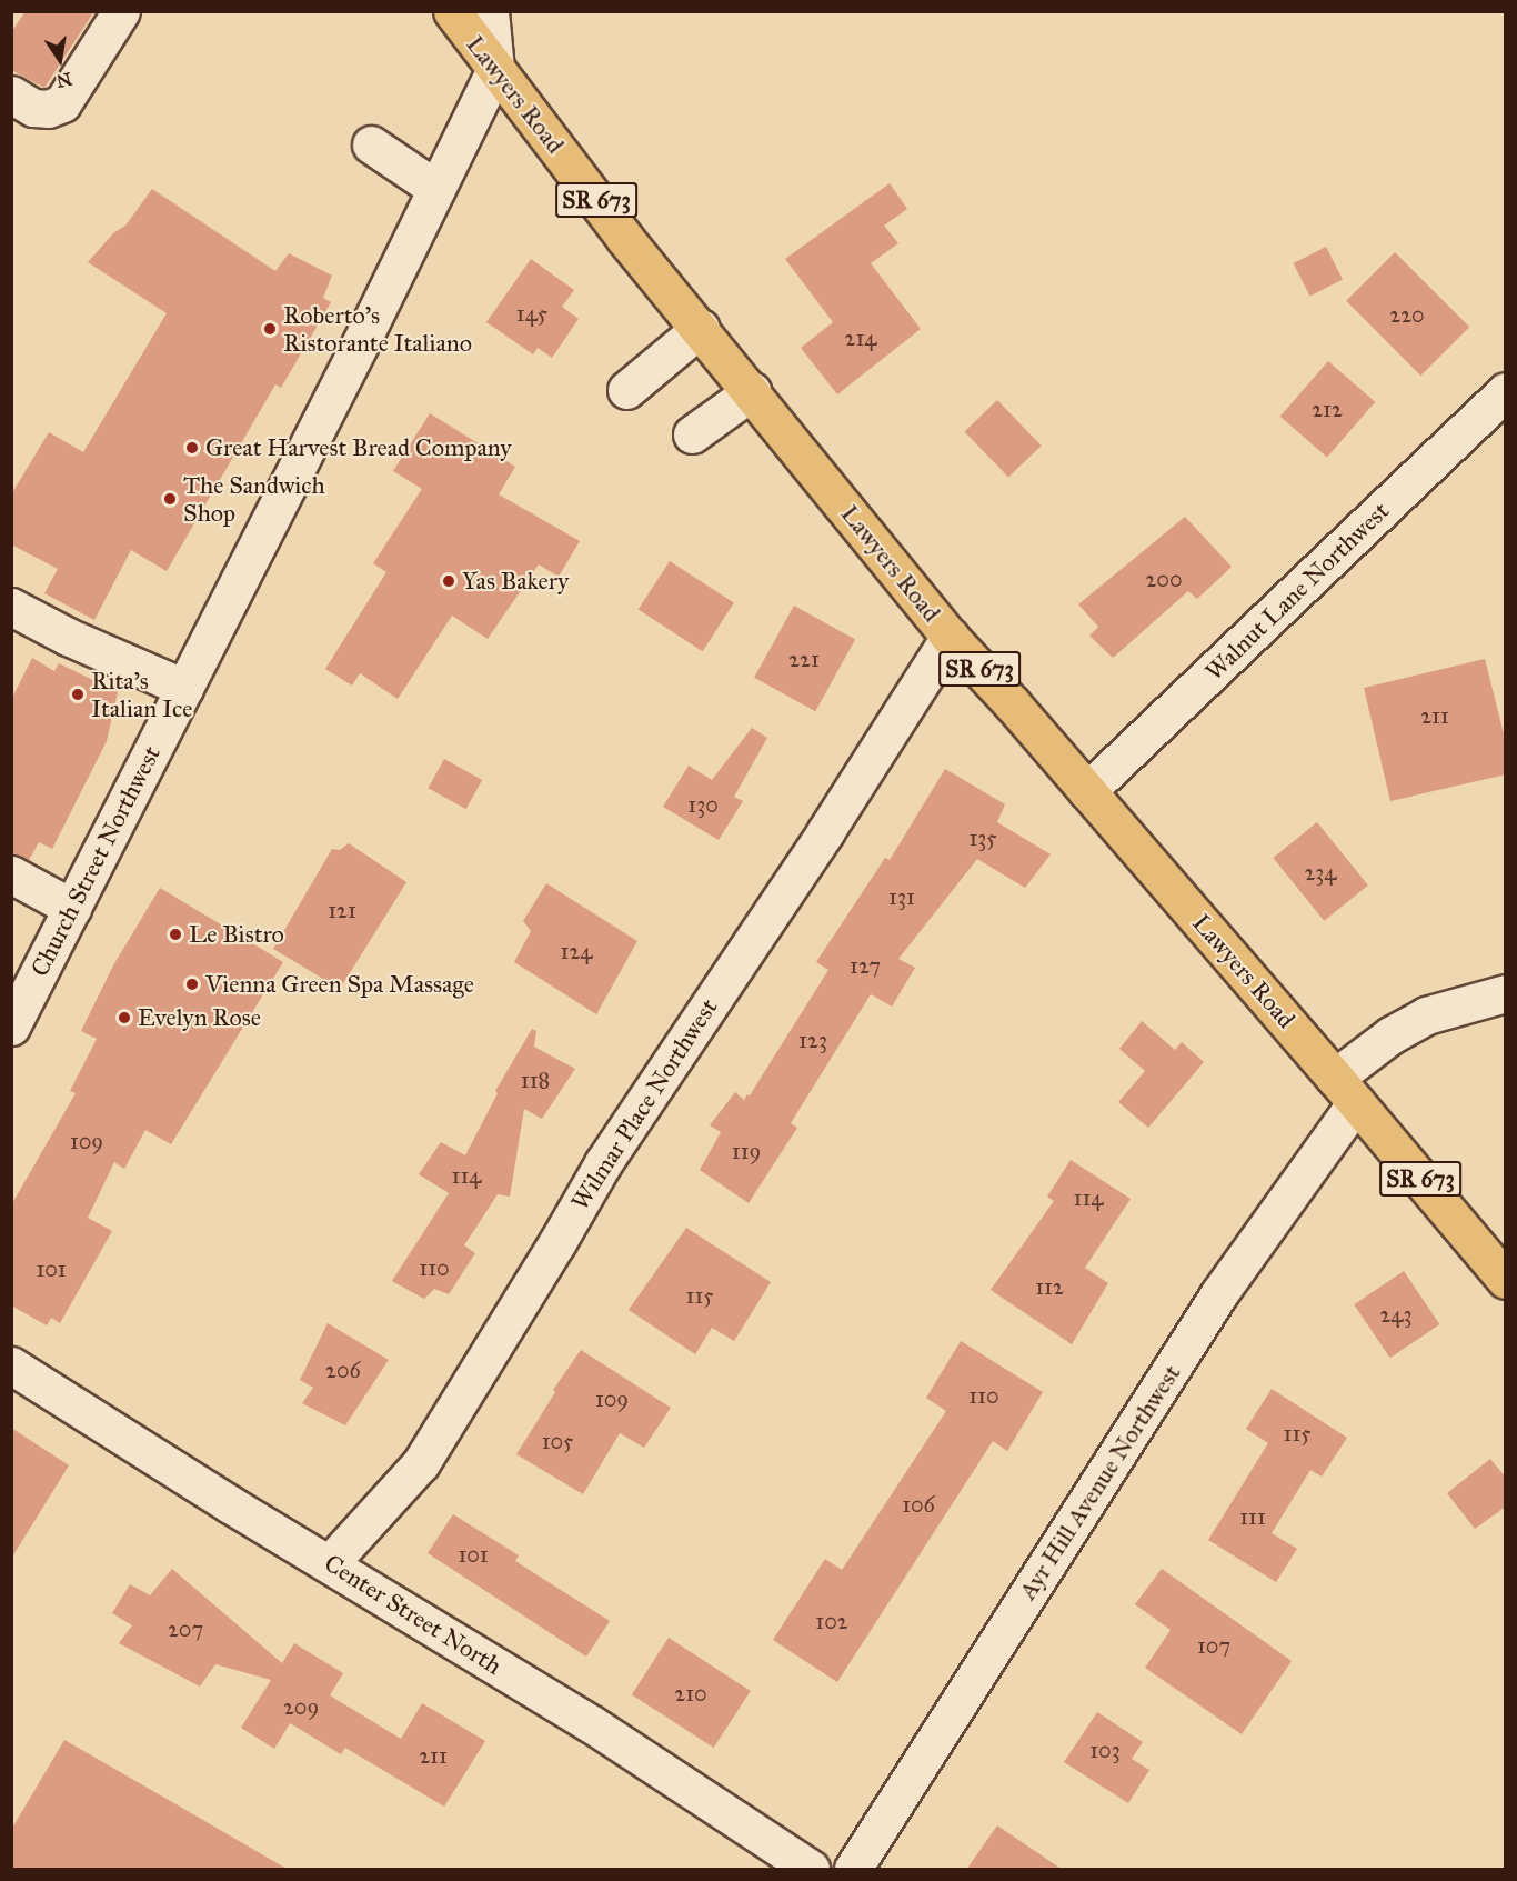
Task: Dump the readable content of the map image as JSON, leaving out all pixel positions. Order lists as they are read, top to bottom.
{
  "streets": {
    "main road": ["Lawyers Road", "SR 673"],
    "street": [
      "Walnut Lane Northwest",
      "Church Street Northwest",
      "Wilmar Place Northwest",
      "Ayr Hill Avenue Northwest",
      "Center Street North"
    ]
  },
  "crossings": [
    ["Lawyers Road", "Walnut Lane Northwest"],
    ["Lawyers Road", "Church Street Northwest"],
    ["Lawyers Road", "Wilmar Place Northwest"],
    ["Lawyers Road", "Ayr Hill Avenue Northwest"],
    ["Wilmar Place Northwest", "Center Street North"]
  ],
  "places": [
    "Roberto's Ristorante Italiano",
    "Great Harvest Bread Company",
    "The Sandwich Shop",
    "Yas Bakery",
    "Rita's Italian Ice",
    "Le Bistro",
    "Vienna Green Spa Massage",
    "Evelyn Rose"
  ],
  "house_numbers": [
    "145",
    "220",
    "214",
    "212",
    "200",
    "221",
    "211",
    "130",
    "135",
    "234",
    "131",
    "121",
    "124",
    "127",
    "123",
    "118",
    "109",
    "119",
    "114",
    "114",
    "110",
    "101",
    "112",
    "115",
    "243",
    "206",
    "110",
    "109",
    "115",
    "105",
    "106",
    "111",
    "101",
    "102",
    "207",
    "107",
    "210",
    "209",
    "103",
    "211"
  ],
  "north": "bottom"
}
